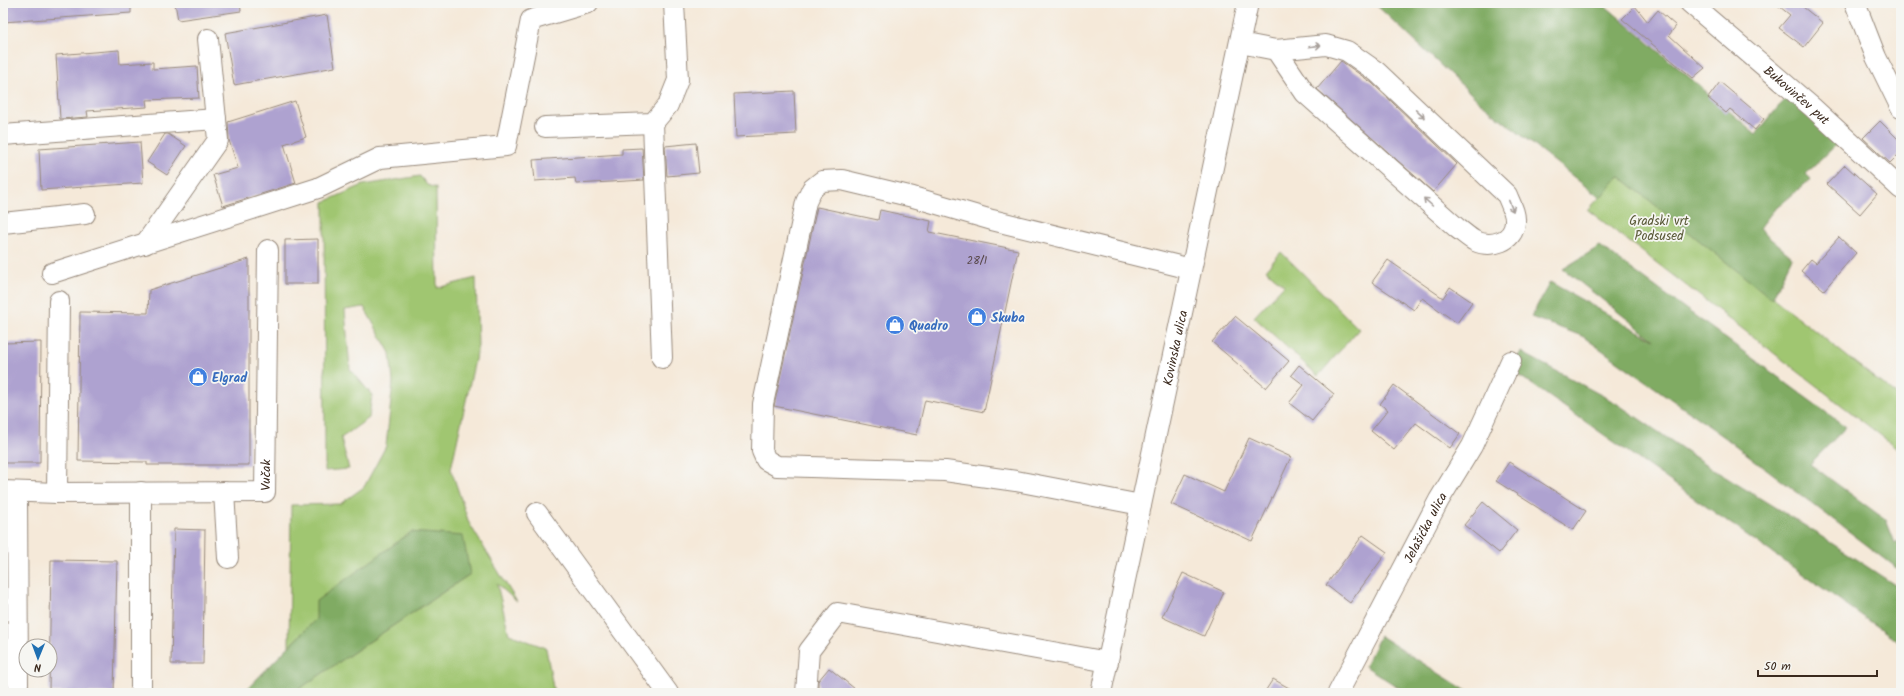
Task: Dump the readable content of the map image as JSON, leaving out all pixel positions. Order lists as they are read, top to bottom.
{
  "streets": {
    "street": [
      "Bukovinčev put",
      "Kovinska ulica",
      "Vučak",
      "Jelašićka ulica"
    ]
  },
  "parks": ["Gradski vrt Podsused"],
  "places": {
    "shop": ["Skuba", "Quadro", "Elgrad"]
  },
  "house_numbers": ["28/1"],
  "scale_bar": "50 m",
  "north": "bottom"
}
